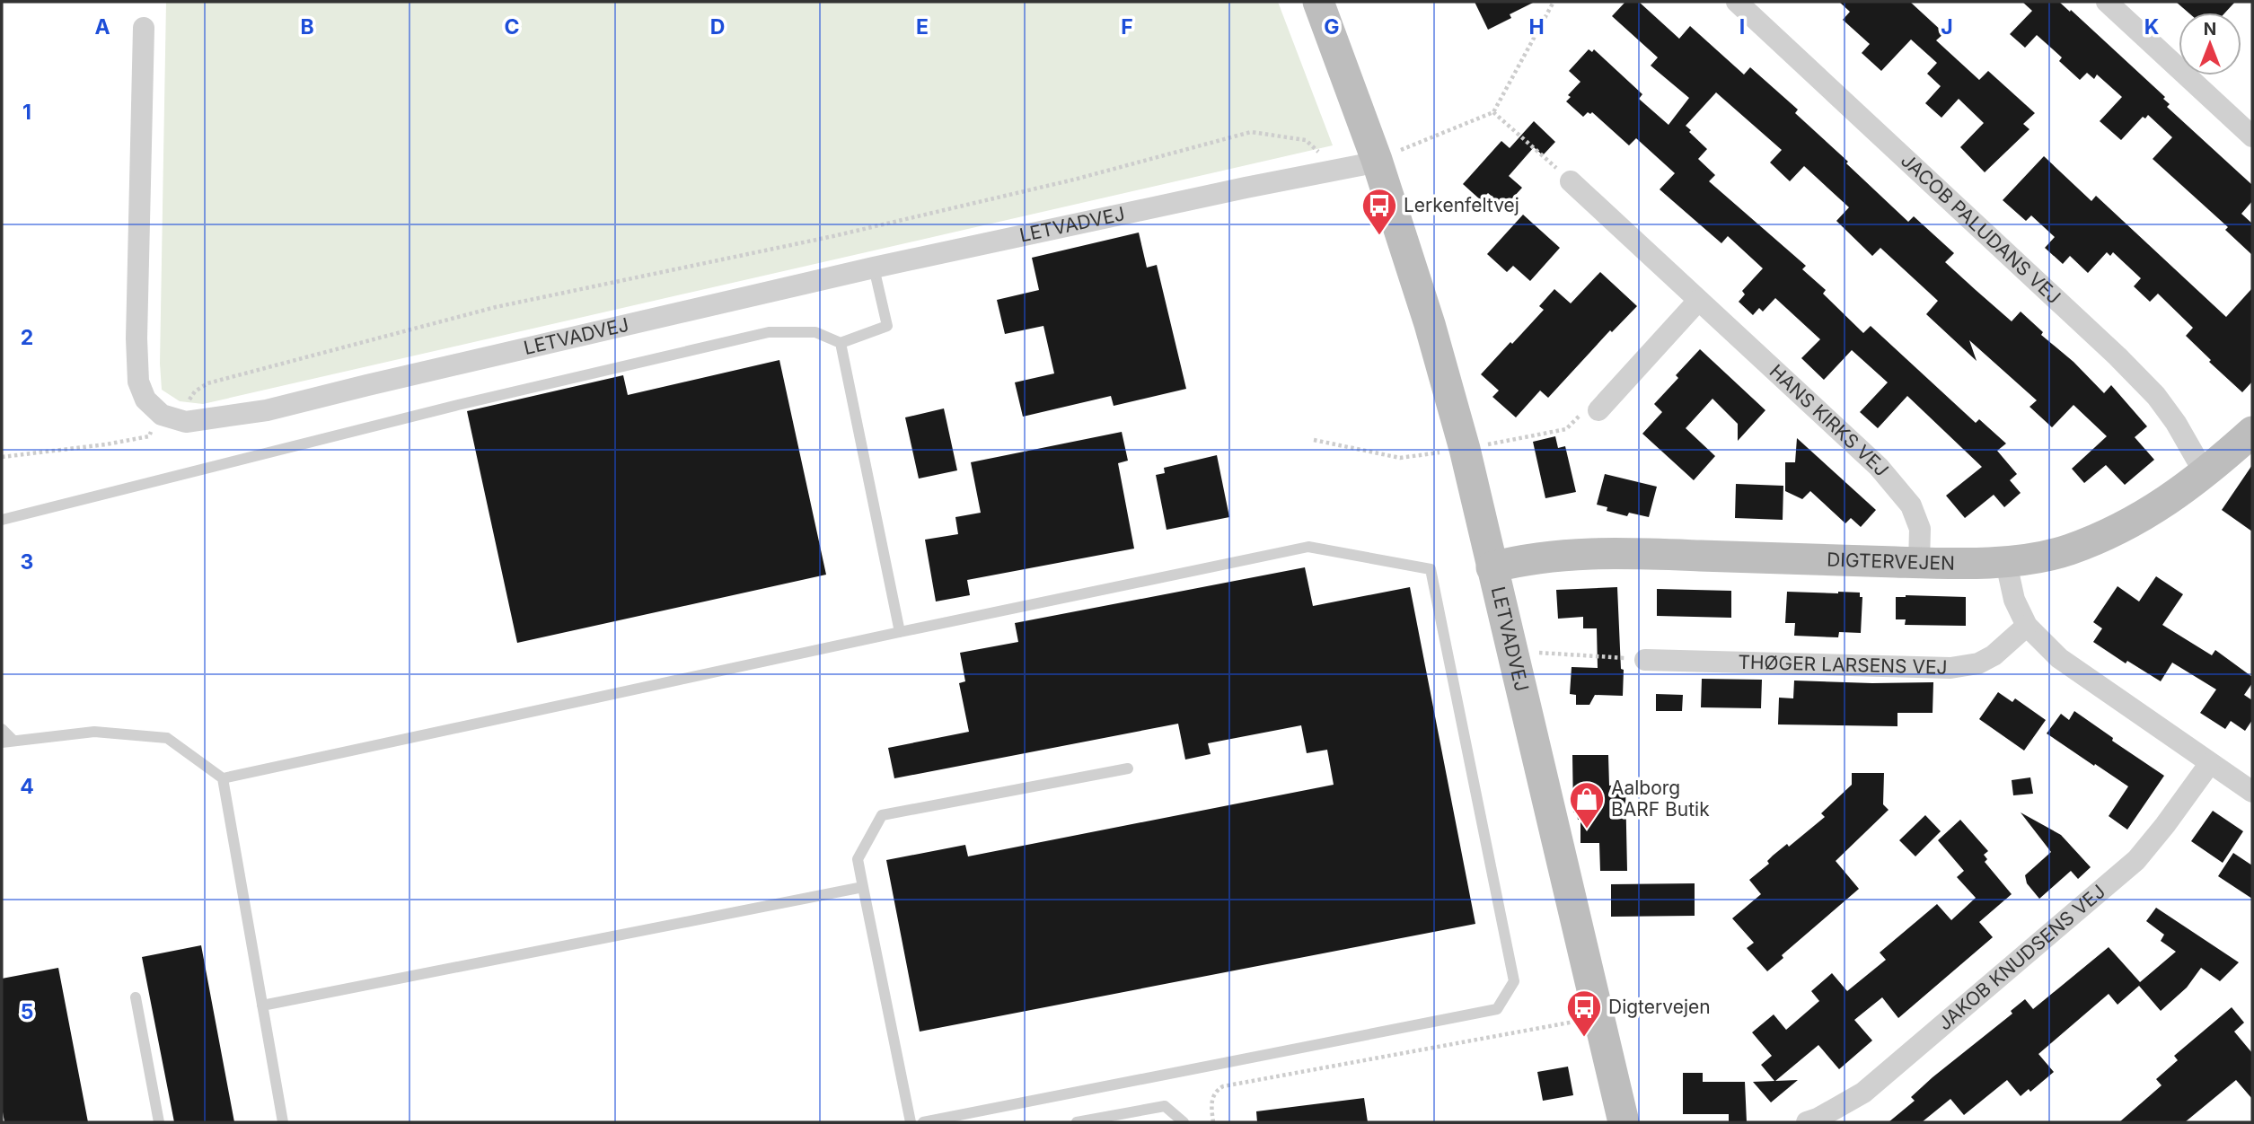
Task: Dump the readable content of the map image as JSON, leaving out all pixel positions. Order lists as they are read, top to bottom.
{
  "streets": {
    "street": [
      "LETVADVEJ",
      "JACOB PALUDANS VEJ",
      "HANS KIRKS VEJ",
      "DIGTERVEJEN",
      "THØGER LARSENS VEJ",
      "JAKOB KNUDSENS VEJ"
    ]
  },
  "crossings": [
    ["LETVADVEJ", "DIGTERVEJEN"],
    ["JACOB PALUDANS VEJ", "DIGTERVEJEN"],
    ["HANS KIRKS VEJ", "DIGTERVEJEN"]
  ],
  "places": {
    "bus stop": ["Lerkenfeltvej", "Digtervejen"],
    "shop": ["Aalborg BARF Butik"]
  },
  "north": "top",
  "grid": {
    "columns": [
      "A",
      "B",
      "C",
      "D",
      "E",
      "F",
      "G",
      "H",
      "I",
      "J",
      "K"
    ],
    "rows": [
      "1",
      "2",
      "3",
      "4",
      "5"
    ]
  }
}
